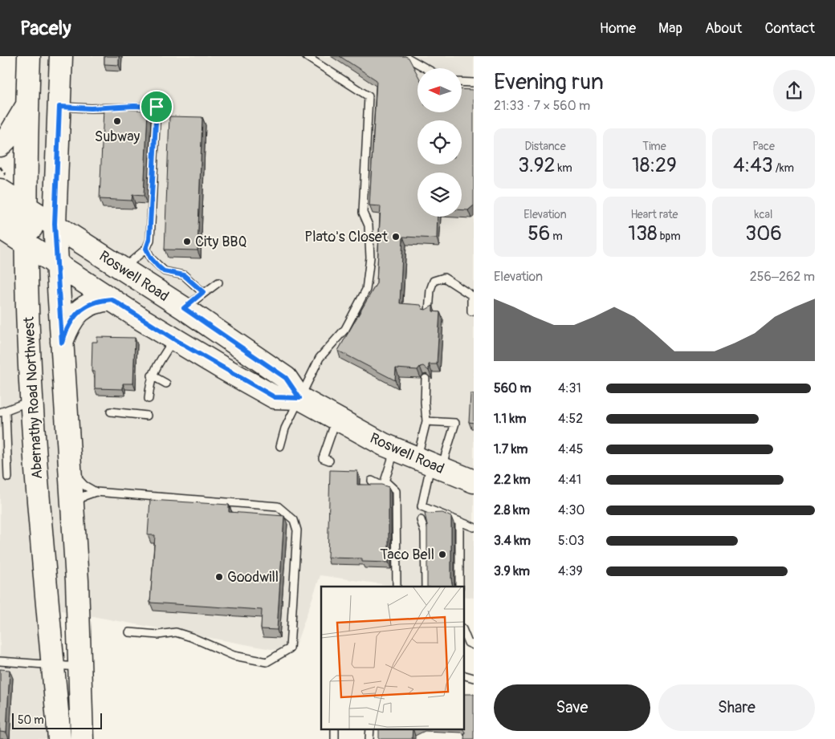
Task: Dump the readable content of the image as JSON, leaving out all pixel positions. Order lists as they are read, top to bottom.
{
  "streets": {
    "main road": ["Roswell Road", "Abernathy Road Northwest"]
  },
  "crossings": [
    ["Roswell Road", "Abernathy Road Northwest"]
  ],
  "places": [
    "Subway",
    "Plato's Closet",
    "City BBQ",
    "Taco Bell",
    "Goodwill"
  ],
  "scale_bar": "50 m",
  "north": "left",
  "page": {
    "header": "Pacely",
    "nav": [
      "Home",
      "Map",
      "About",
      "Contact"
    ],
    "heading": ["Evening run", "21:33 · 7 × 560 m"],
    "stats": [
      ["Distance", "3.92 km"],
      ["Time", "18:29"],
      ["Pace", "4:43 /km"],
      ["Elevation", "56 m"],
      ["Heart rate", "138 bpm"],
      ["kcal", "306"]
    ],
    "chart": ["Elevation", "256–262 m"],
    "list": [
      {
        "name": "560 m",
        "note": "4:31"
      },
      {
        "name": "1.1 km",
        "note": "4:52"
      },
      {
        "name": "1.7 km",
        "note": "4:45"
      },
      {
        "name": "2.2 km",
        "note": "4:41"
      },
      {
        "name": "2.8 km",
        "note": "4:30"
      },
      {
        "name": "3.4 km",
        "note": "5:03"
      },
      {
        "name": "3.9 km",
        "note": "4:39"
      }
    ],
    "buttons": ["Save", "Share"],
    "scale": "50 m"
  }
}
